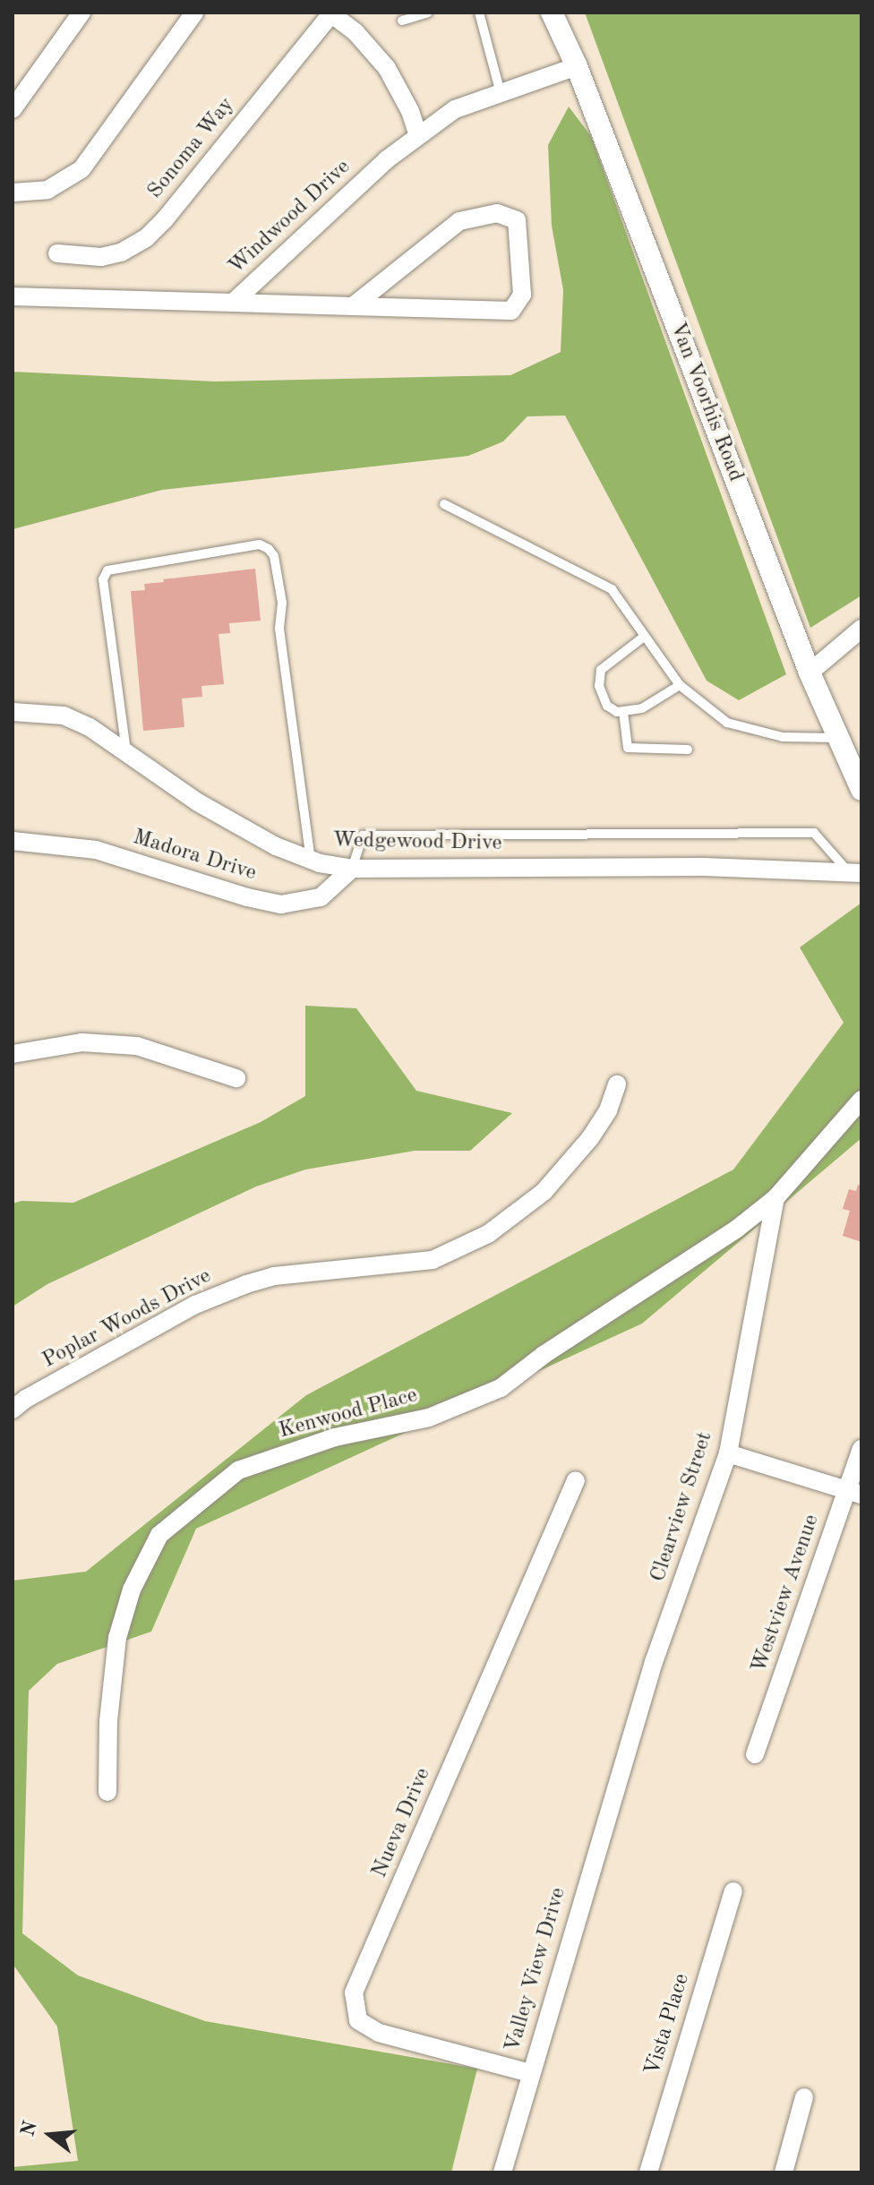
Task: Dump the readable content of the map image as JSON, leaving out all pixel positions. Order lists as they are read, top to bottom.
{
  "streets": {
    "street": [
      "Sonoma Way",
      "Windwood Drive",
      "Van Voorhis Road",
      "Wedgewood Drive",
      "Madora Drive",
      "Poplar Woods Drive",
      "Kenwood Place",
      "Clearview Street",
      "Westview Avenue",
      "Nueva Drive",
      "Valley View Drive",
      "Vista Place"
    ]
  },
  "crossings": [
    ["Windwood Drive", "Van Voorhis Road"],
    ["Wedgewood Drive", "Madora Drive"],
    ["Kenwood Place", "Clearview Street"],
    ["Clearview Street", "Valley View Drive"],
    ["Nueva Drive", "Valley View Drive"]
  ],
  "north": "left"
}
